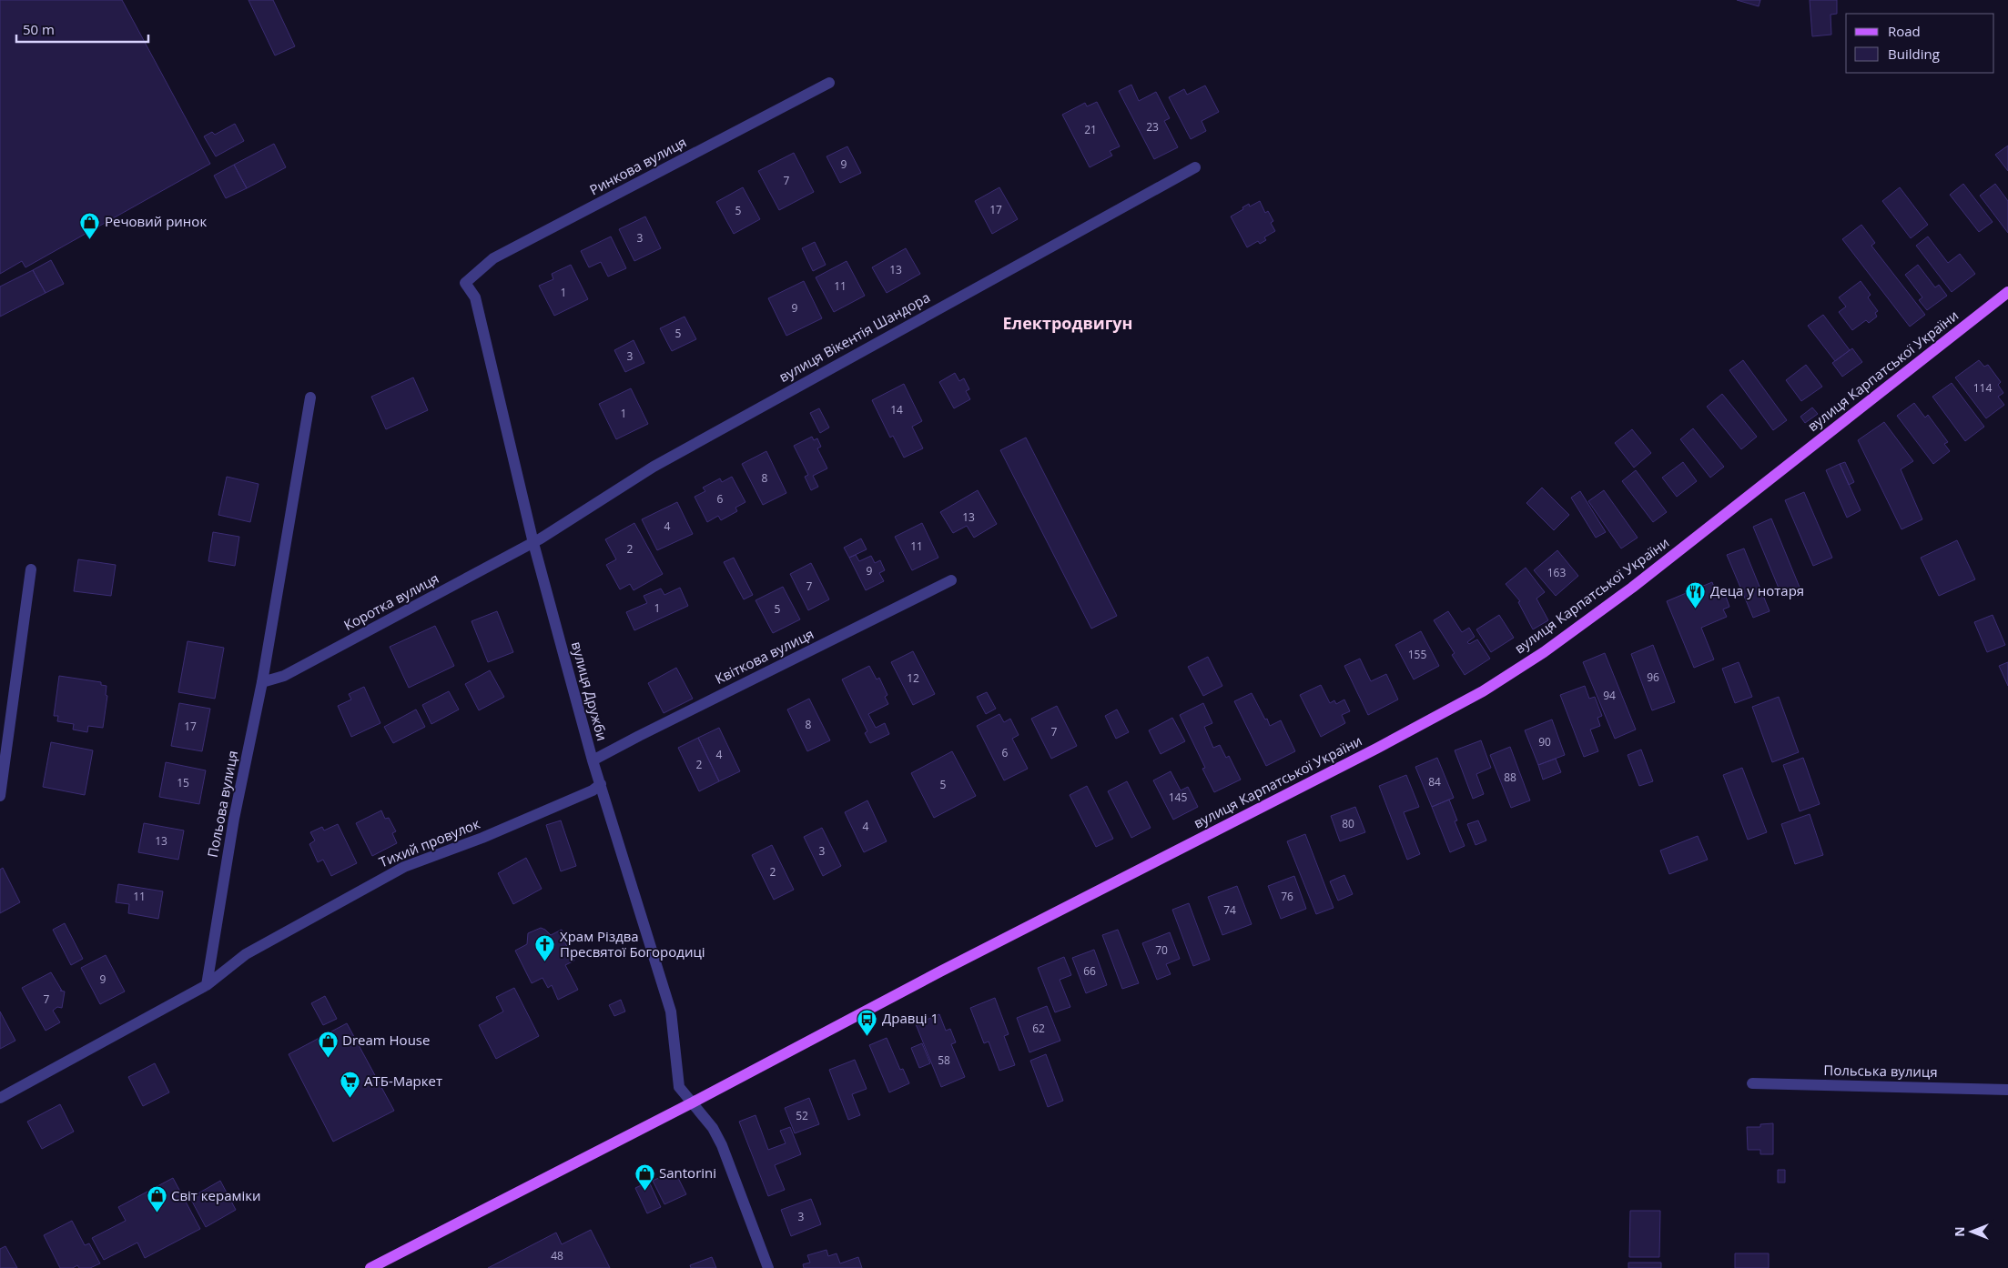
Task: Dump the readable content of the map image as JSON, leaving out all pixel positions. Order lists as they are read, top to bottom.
{
  "streets": {
    "main road": ["вулиця Карпатської України"],
    "street": [
      "Ринкова вулиця",
      "вулиця Вікентія Шандора",
      "Коротка вулиця",
      "Квіткова вулиця",
      "вулиця Дружби",
      "Польова вулиця",
      "Тихий провулок",
      "Польська вулиця"
    ]
  },
  "crossings": [
    ["Ринкова вулиця", "вулиця Дружби"],
    ["вулиця Вікентія Шандора", "Коротка вулиця"],
    ["вулиця Вікентія Шандора", "вулиця Дружби"],
    ["вулиця Карпатської України", "вулиця Дружби"],
    ["Коротка вулиця", "вулиця Дружби"],
    ["Коротка вулиця", "Польова вулиця"],
    ["Квіткова вулиця", "вулиця Дружби"],
    ["вулиця Дружби", "Тихий провулок"],
    ["Польова вулиця", "Тихий провулок"]
  ],
  "districts": ["Електродвигун"],
  "places": {
    "shop": [
      "Речовий ринок",
      "Dream House",
      "Santorini",
      "Світ кераміки"
    ],
    "restaurant": ["Деца у нотаря"],
    "church": ["Храм Різдва Пресвятої Богородиці"],
    "bus stop": ["Дравці 1"],
    "supermarket": ["АТБ-Маркет"]
  },
  "house_numbers": [
    "23",
    "21",
    "9",
    "7",
    "17",
    "5",
    "3",
    "13",
    "11",
    "1",
    "9",
    "5",
    "3",
    "114",
    "14",
    "1",
    "8",
    "6",
    "13",
    "4",
    "11",
    "2",
    "9",
    "163",
    "7",
    "1",
    "5",
    "155",
    "96",
    "12",
    "94",
    "8",
    "17",
    "7",
    "90",
    "6",
    "4",
    "2",
    "88",
    "84",
    "15",
    "5",
    "145",
    "80",
    "4",
    "13",
    "3",
    "2",
    "11",
    "76",
    "74",
    "70",
    "66",
    "9",
    "7",
    "62",
    "58",
    "52",
    "3",
    "48"
  ],
  "legend": ["Road", "Building"],
  "scale_bar": "50 m",
  "north": "left"
}
